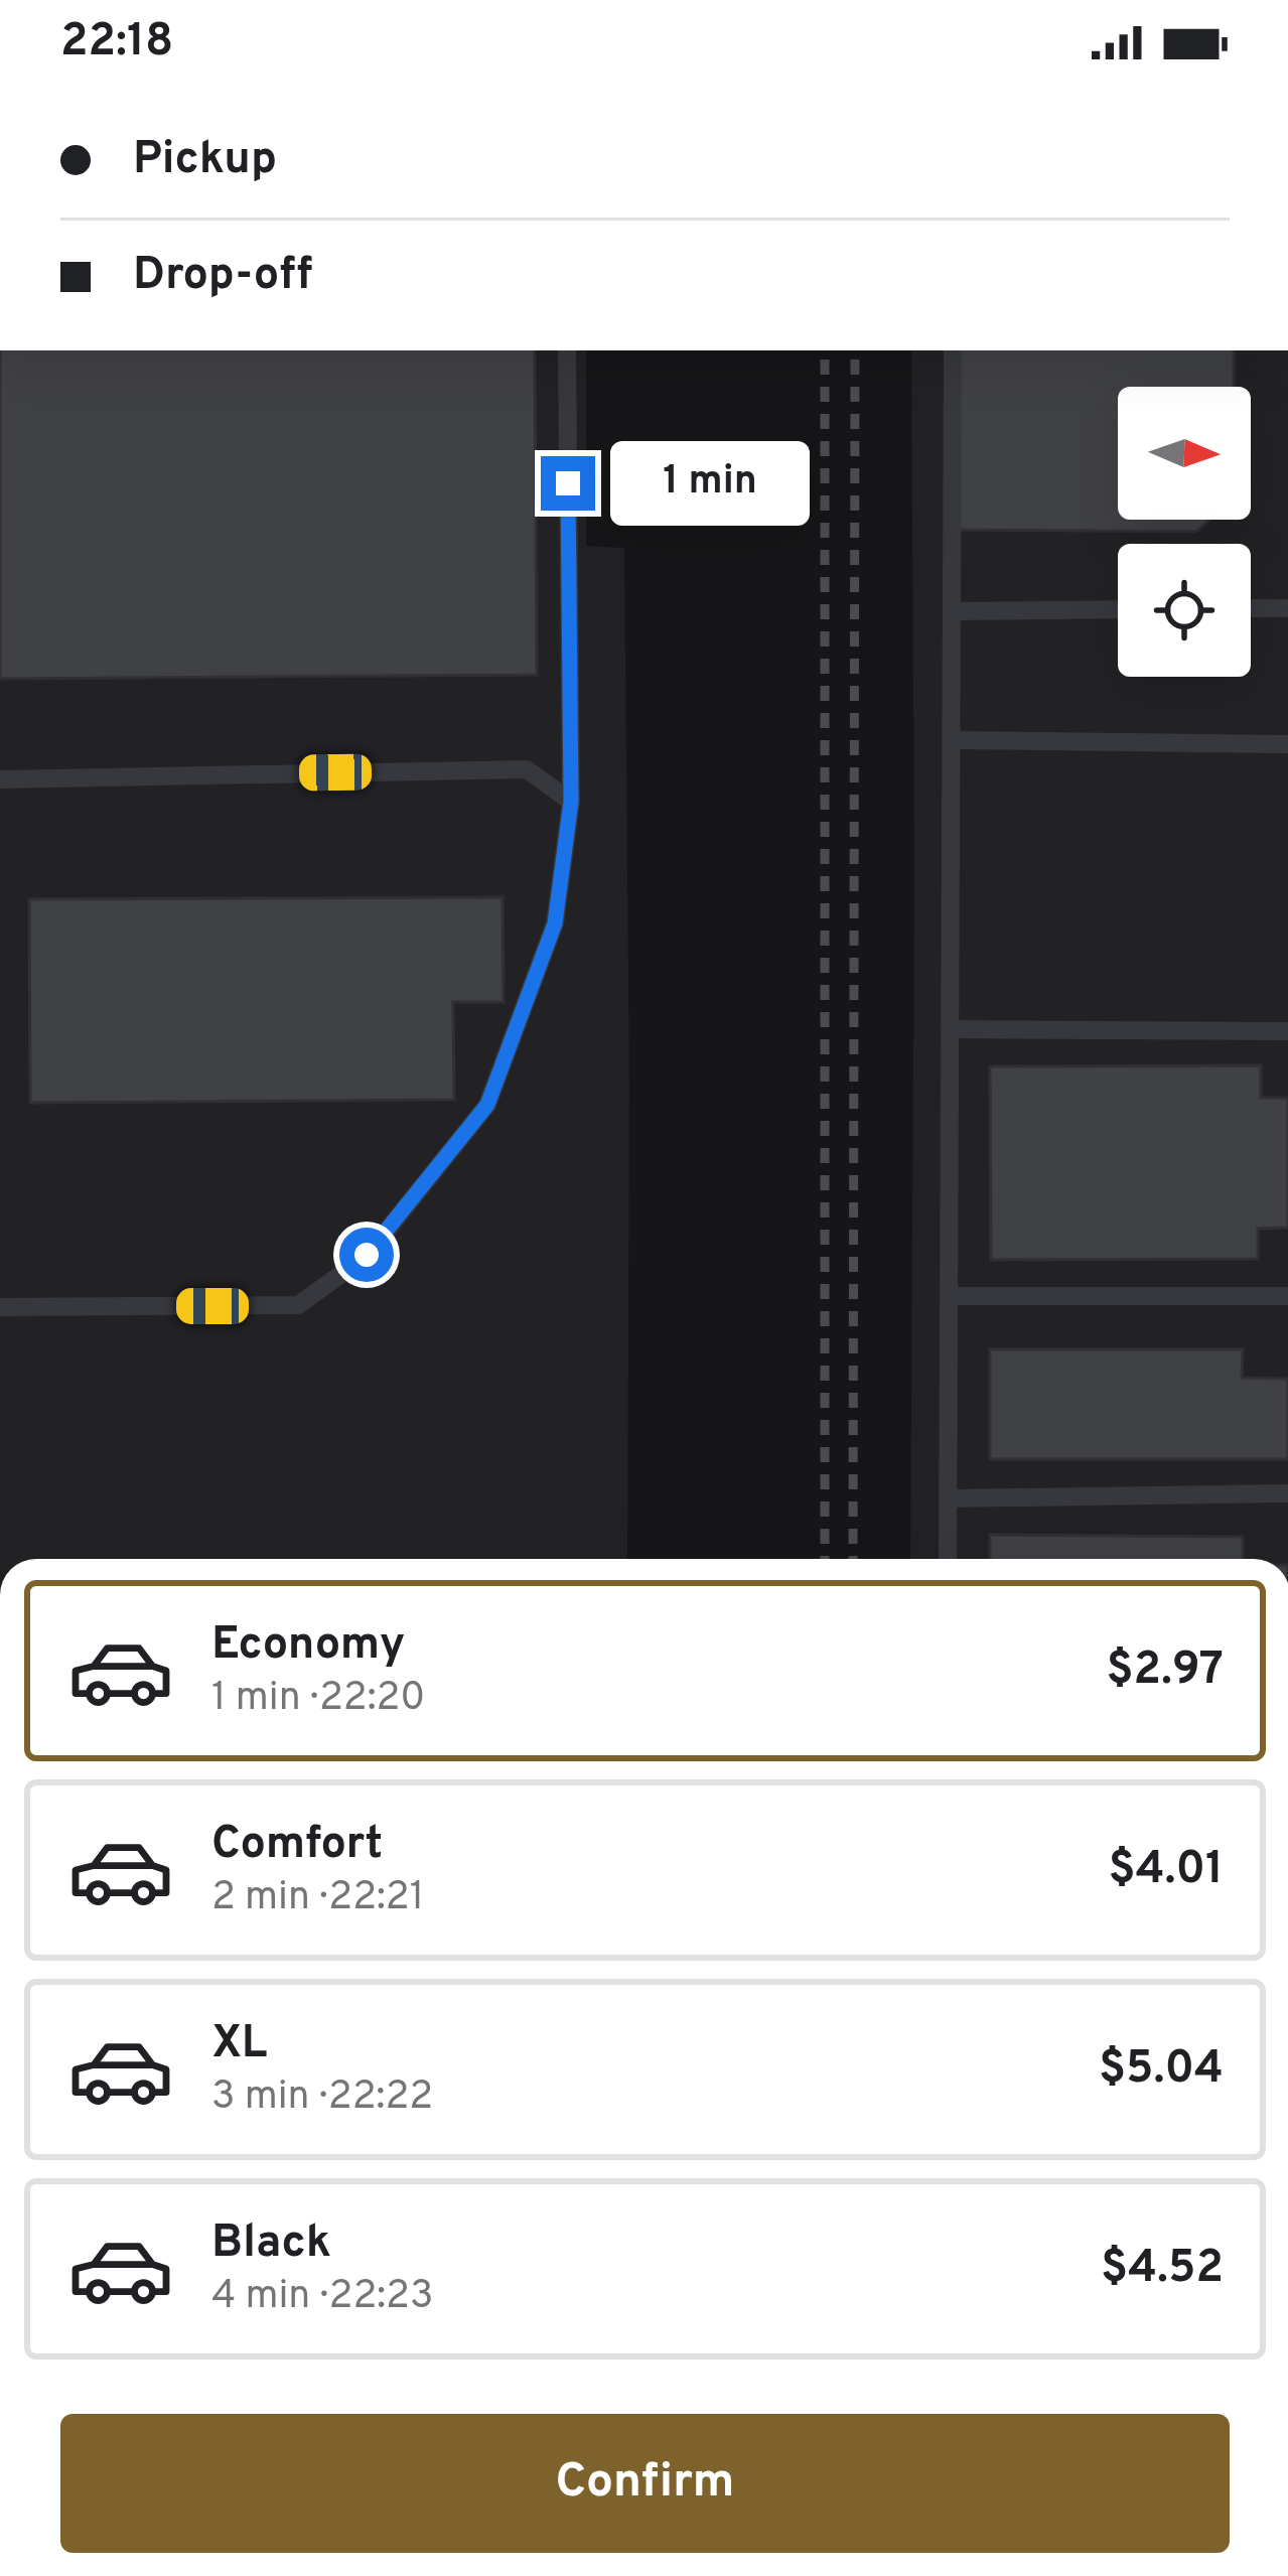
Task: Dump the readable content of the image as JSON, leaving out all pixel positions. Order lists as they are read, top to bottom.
{
  "north": "right",
  "page": {
    "status": "22:18",
    "banner": ["Pickup", "Drop-off"],
    "bubble": "1 min",
    "list": [
      {
        "name": "Economy",
        "note": "1 min · 22:20",
        "value": "$2.97"
      },
      {
        "name": "Comfort",
        "note": "2 min · 22:21",
        "value": "$4.01"
      },
      {
        "name": "XL",
        "note": "3 min · 22:22",
        "value": "$5.04"
      },
      {
        "name": "Black",
        "note": "4 min · 22:23",
        "value": "$4.52"
      }
    ],
    "buttons": "Confirm"
  }
}
